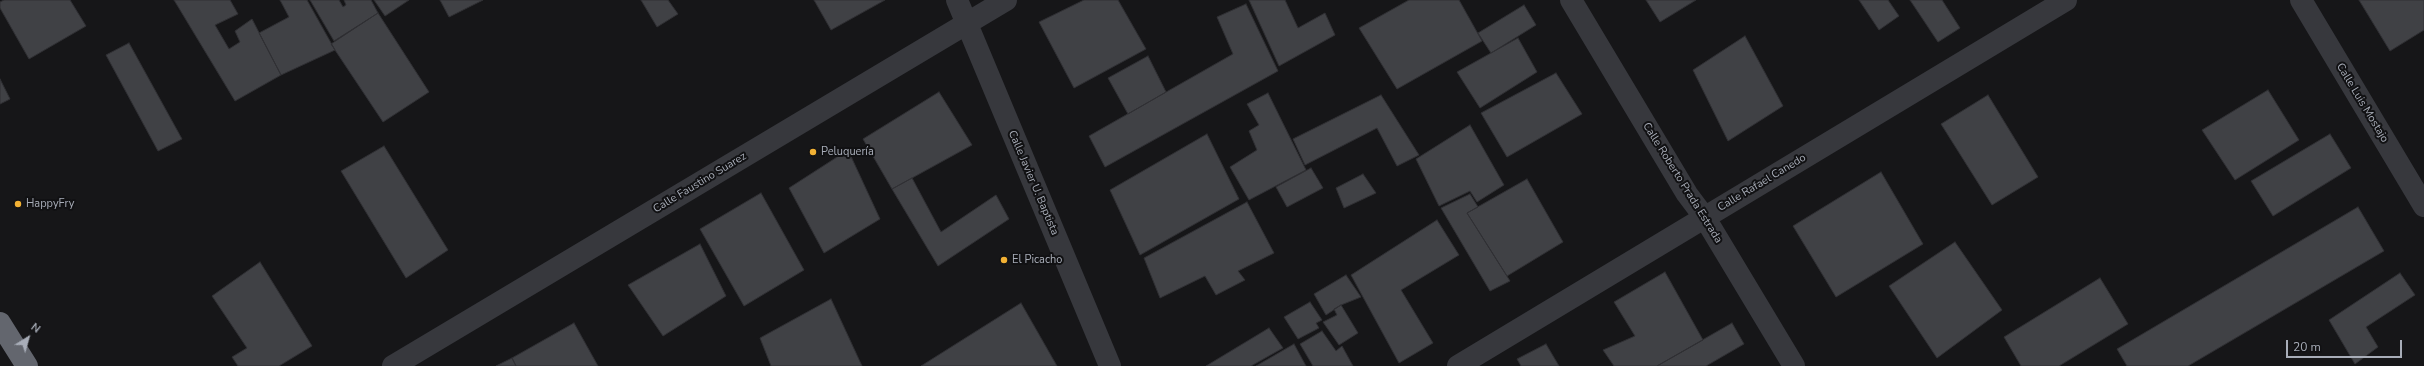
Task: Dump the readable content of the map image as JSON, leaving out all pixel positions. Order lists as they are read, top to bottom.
{
  "streets": {
    "street": [
      "Calle Luis Mostajo",
      "Calle Faustino Suarez",
      "Calle Javier U. Baptista",
      "Calle Roberto Prada Estrada",
      "Calle Rafael Canedo"
    ]
  },
  "crossings": [
    ["Calle Faustino Suarez", "Calle Javier U. Baptista"],
    ["Calle Roberto Prada Estrada", "Calle Rafael Canedo"]
  ],
  "places": ["Peluquería", "HappyFry", "El Picacho"],
  "scale_bar": "20 m",
  "north": "top right"
}
